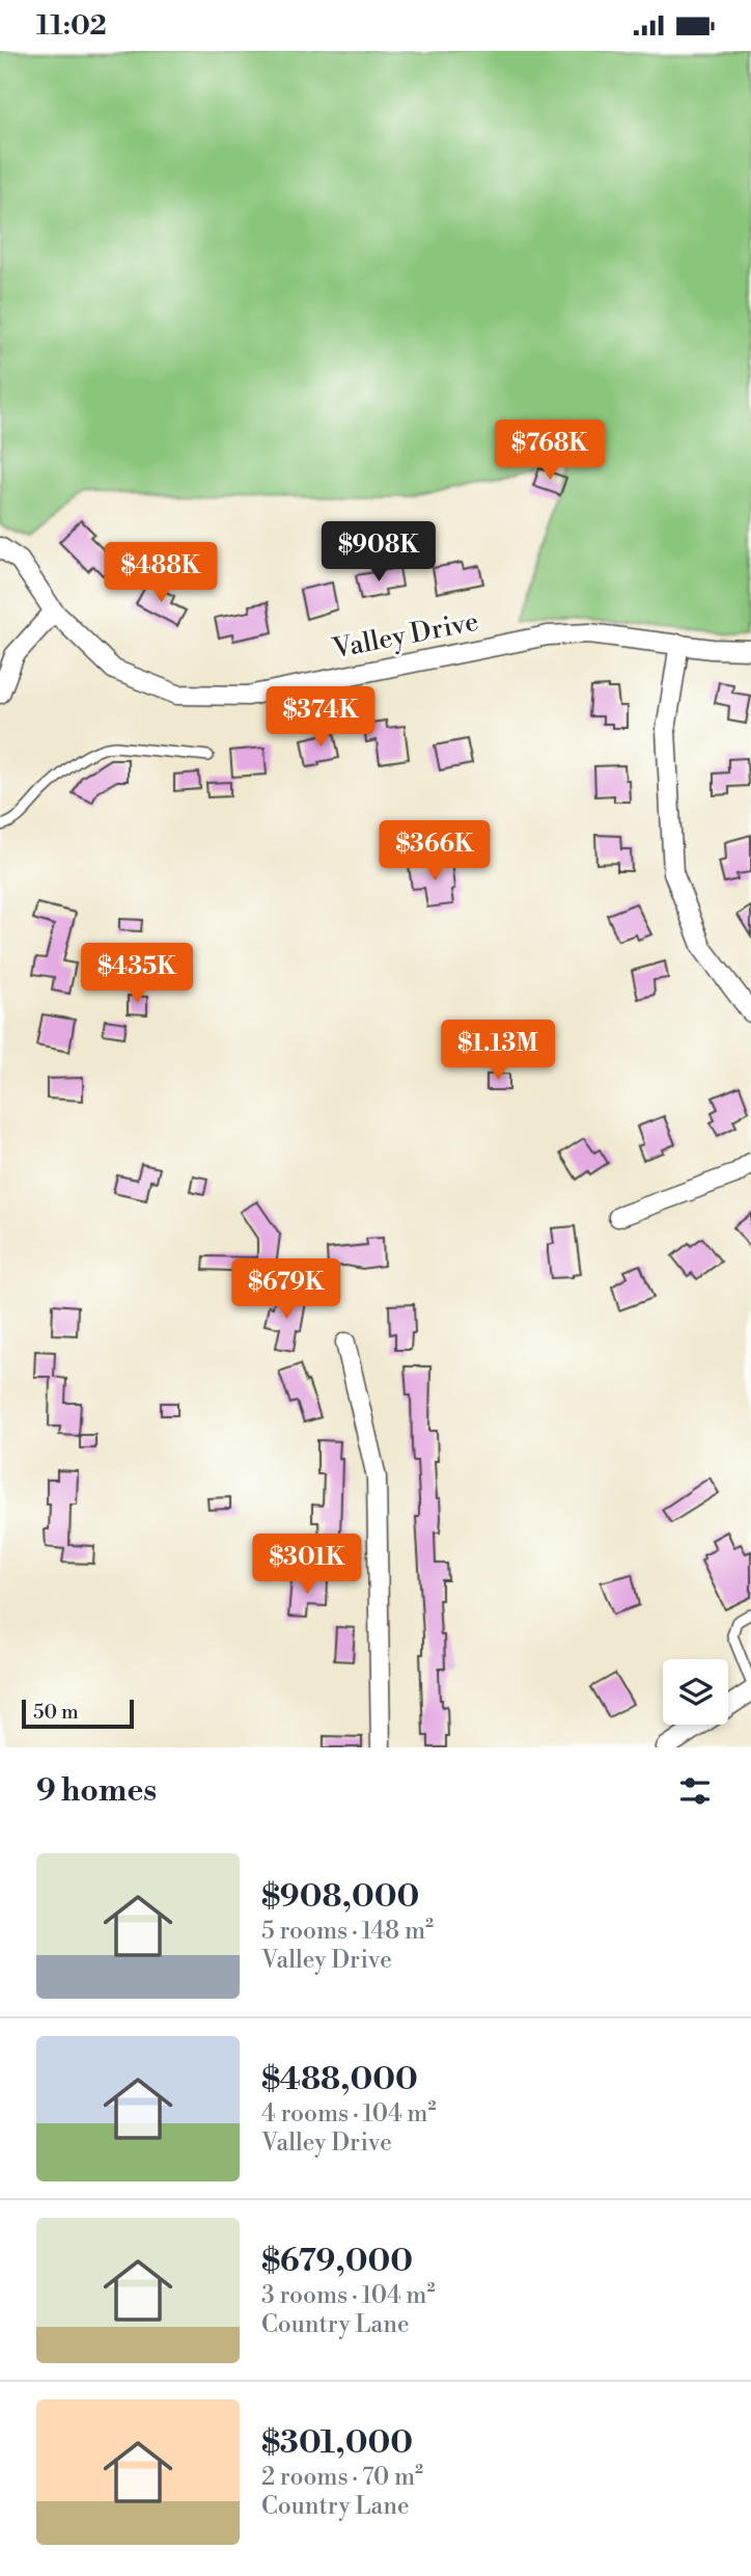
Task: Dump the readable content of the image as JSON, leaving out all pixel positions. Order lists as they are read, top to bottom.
{
  "streets": {
    "street": ["Valley Drive"]
  },
  "scale_bar": "50 m",
  "page": {
    "status": "11:02",
    "price": [
      "$768K",
      "$908K",
      "$488K",
      "$374K",
      "$366K",
      "$435K",
      "$1.13M",
      "$679K",
      "$301K"
    ],
    "scale": "50 m",
    "heading": "9 homes",
    "list": [
      {
        "name": "$908,000",
        "note": "5 rooms · 148 m² · Valley Drive"
      },
      {
        "name": "$488,000",
        "note": "4 rooms · 104 m² · Valley Drive"
      },
      {
        "name": "$679,000",
        "note": "3 rooms · 104 m² · Country Lane"
      },
      {
        "name": "$301,000",
        "note": "2 rooms · 70 m² · Country Lane"
      }
    ]
  }
}
